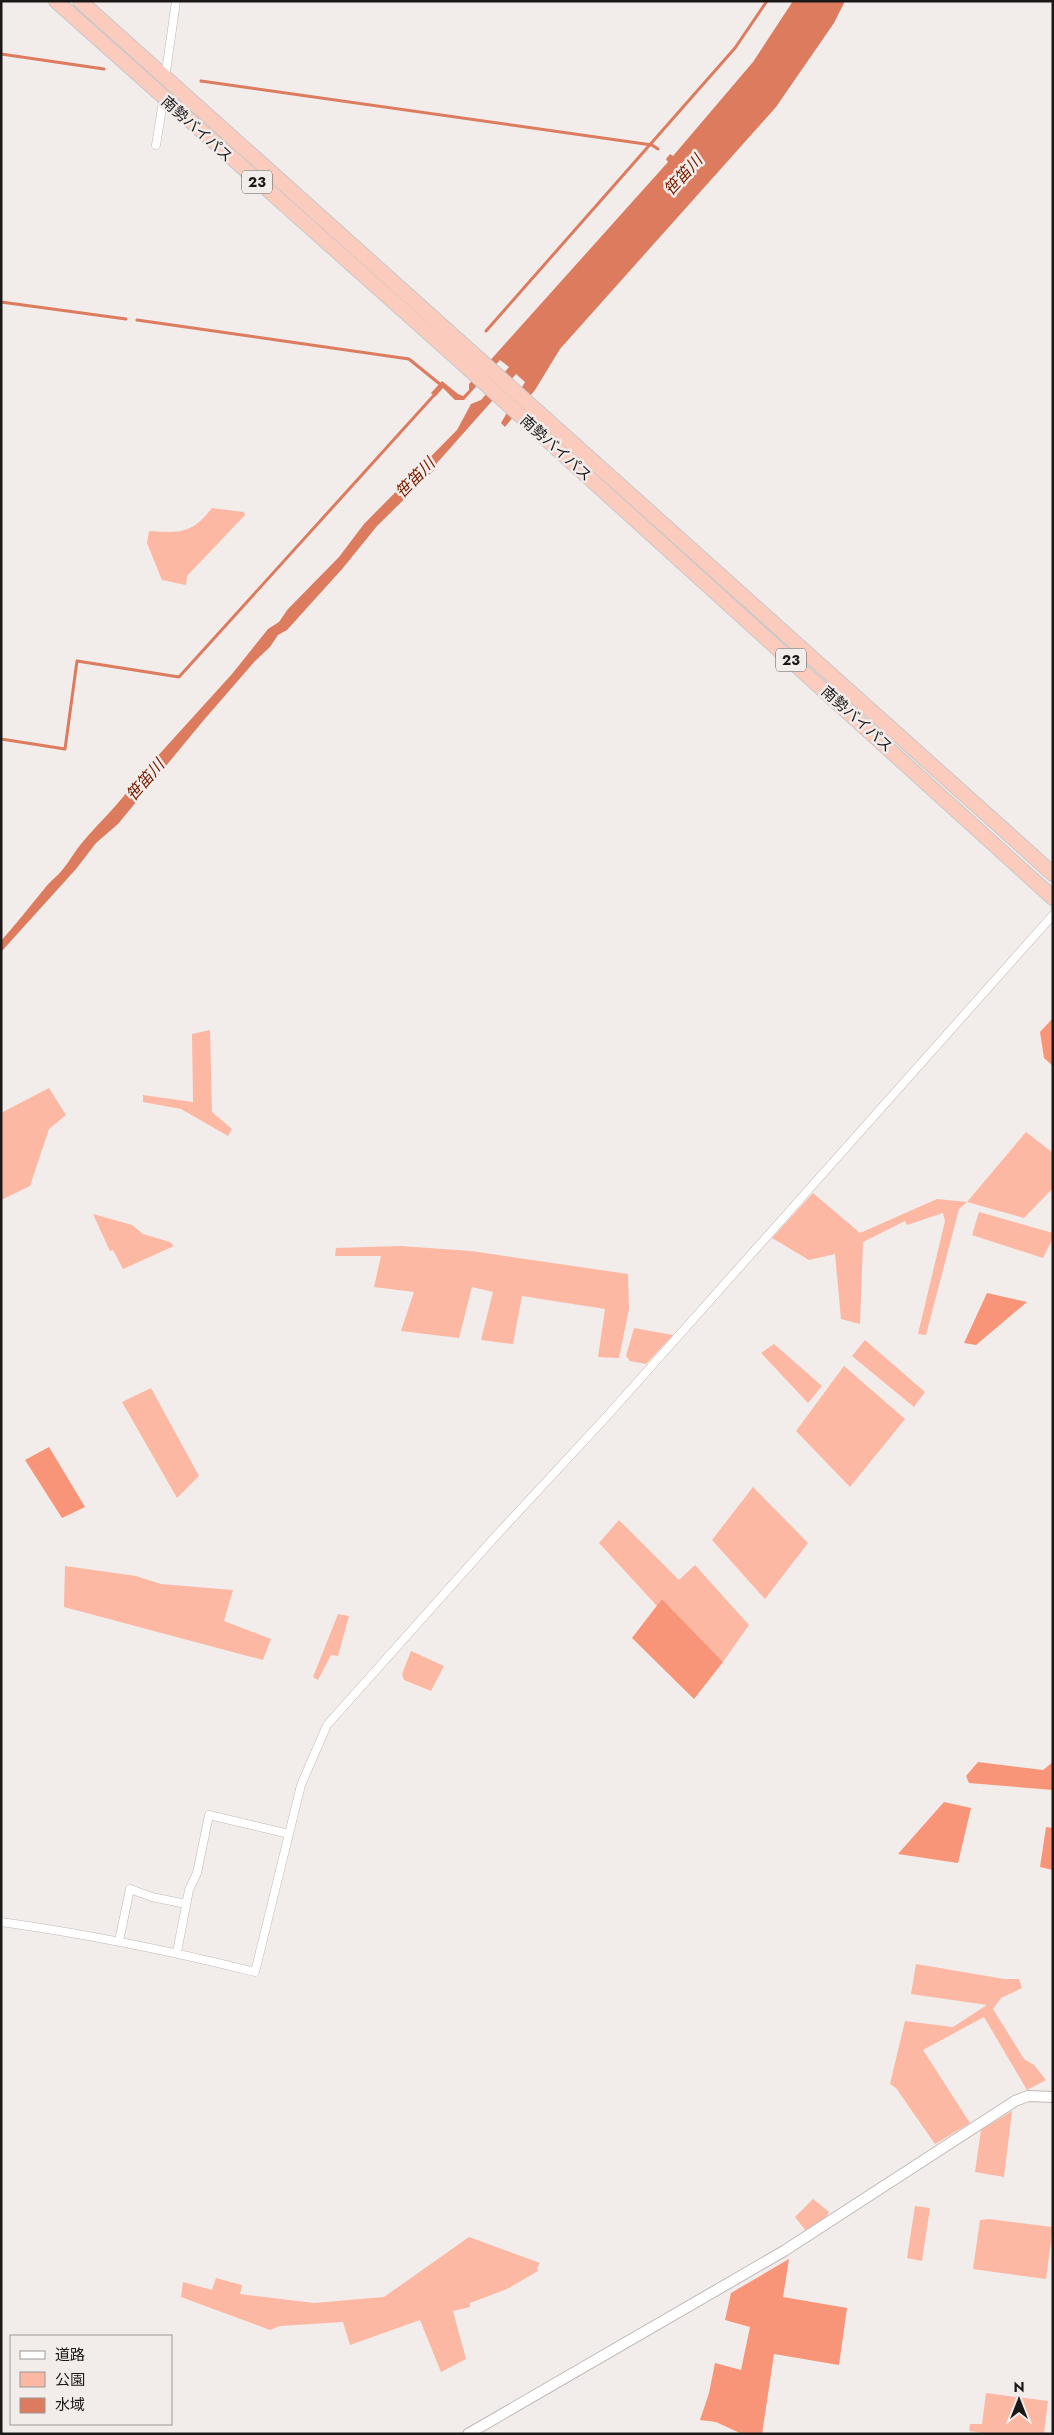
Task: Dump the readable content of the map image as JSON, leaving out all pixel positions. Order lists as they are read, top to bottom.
{
  "streets": {
    "highway": ["南勢バイパス", "23"]
  },
  "water": ["笹笛川"],
  "legend": ["道路", "公園", "水域"],
  "north": "top"
}
